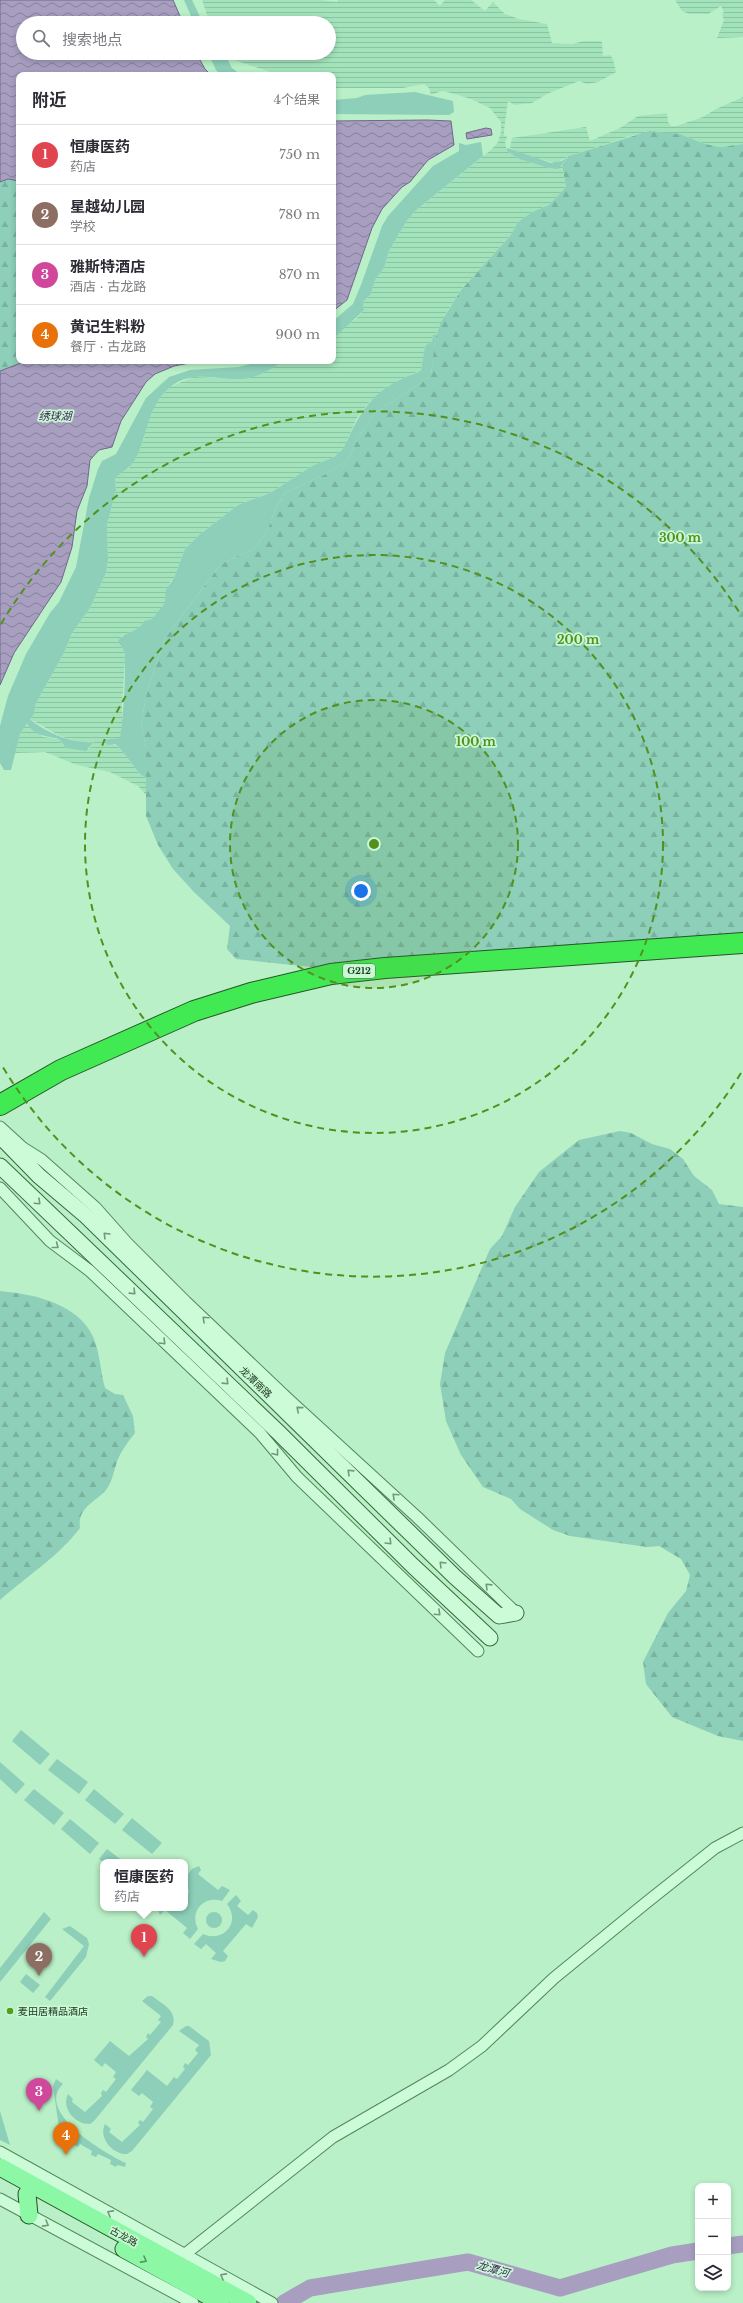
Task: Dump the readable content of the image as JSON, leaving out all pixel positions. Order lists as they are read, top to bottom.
{
  "streets": {
    "highway": ["G212"],
    "main road": ["龙潭南路", "古龙路"]
  },
  "water": ["绣球湖", "龙潭河"],
  "places": ["麦田居精品酒店"],
  "page": {
    "search": "搜索地点",
    "heading": ["附近", "4个结果"],
    "list": [
      {
        "mark": "1",
        "name": "恒康医药",
        "note": "药店",
        "value": "750 m"
      },
      {
        "mark": "2",
        "name": "星越幼儿园",
        "note": "学校",
        "value": "780 m"
      },
      {
        "mark": "3",
        "name": "雅斯特酒店",
        "note": "酒店 · 古龙路",
        "value": "870 m"
      },
      {
        "mark": "4",
        "name": "黄记生料粉",
        "note": "餐厅 · 古龙路",
        "value": "900 m"
      }
    ],
    "popup": ["恒康医药", "药店"],
    "pins": [
      "1",
      "2",
      "3",
      "4"
    ],
    "map_buttons": ["+", "−"]
  },
  "rings": ["300 m", "200 m", "100 m"]
}
